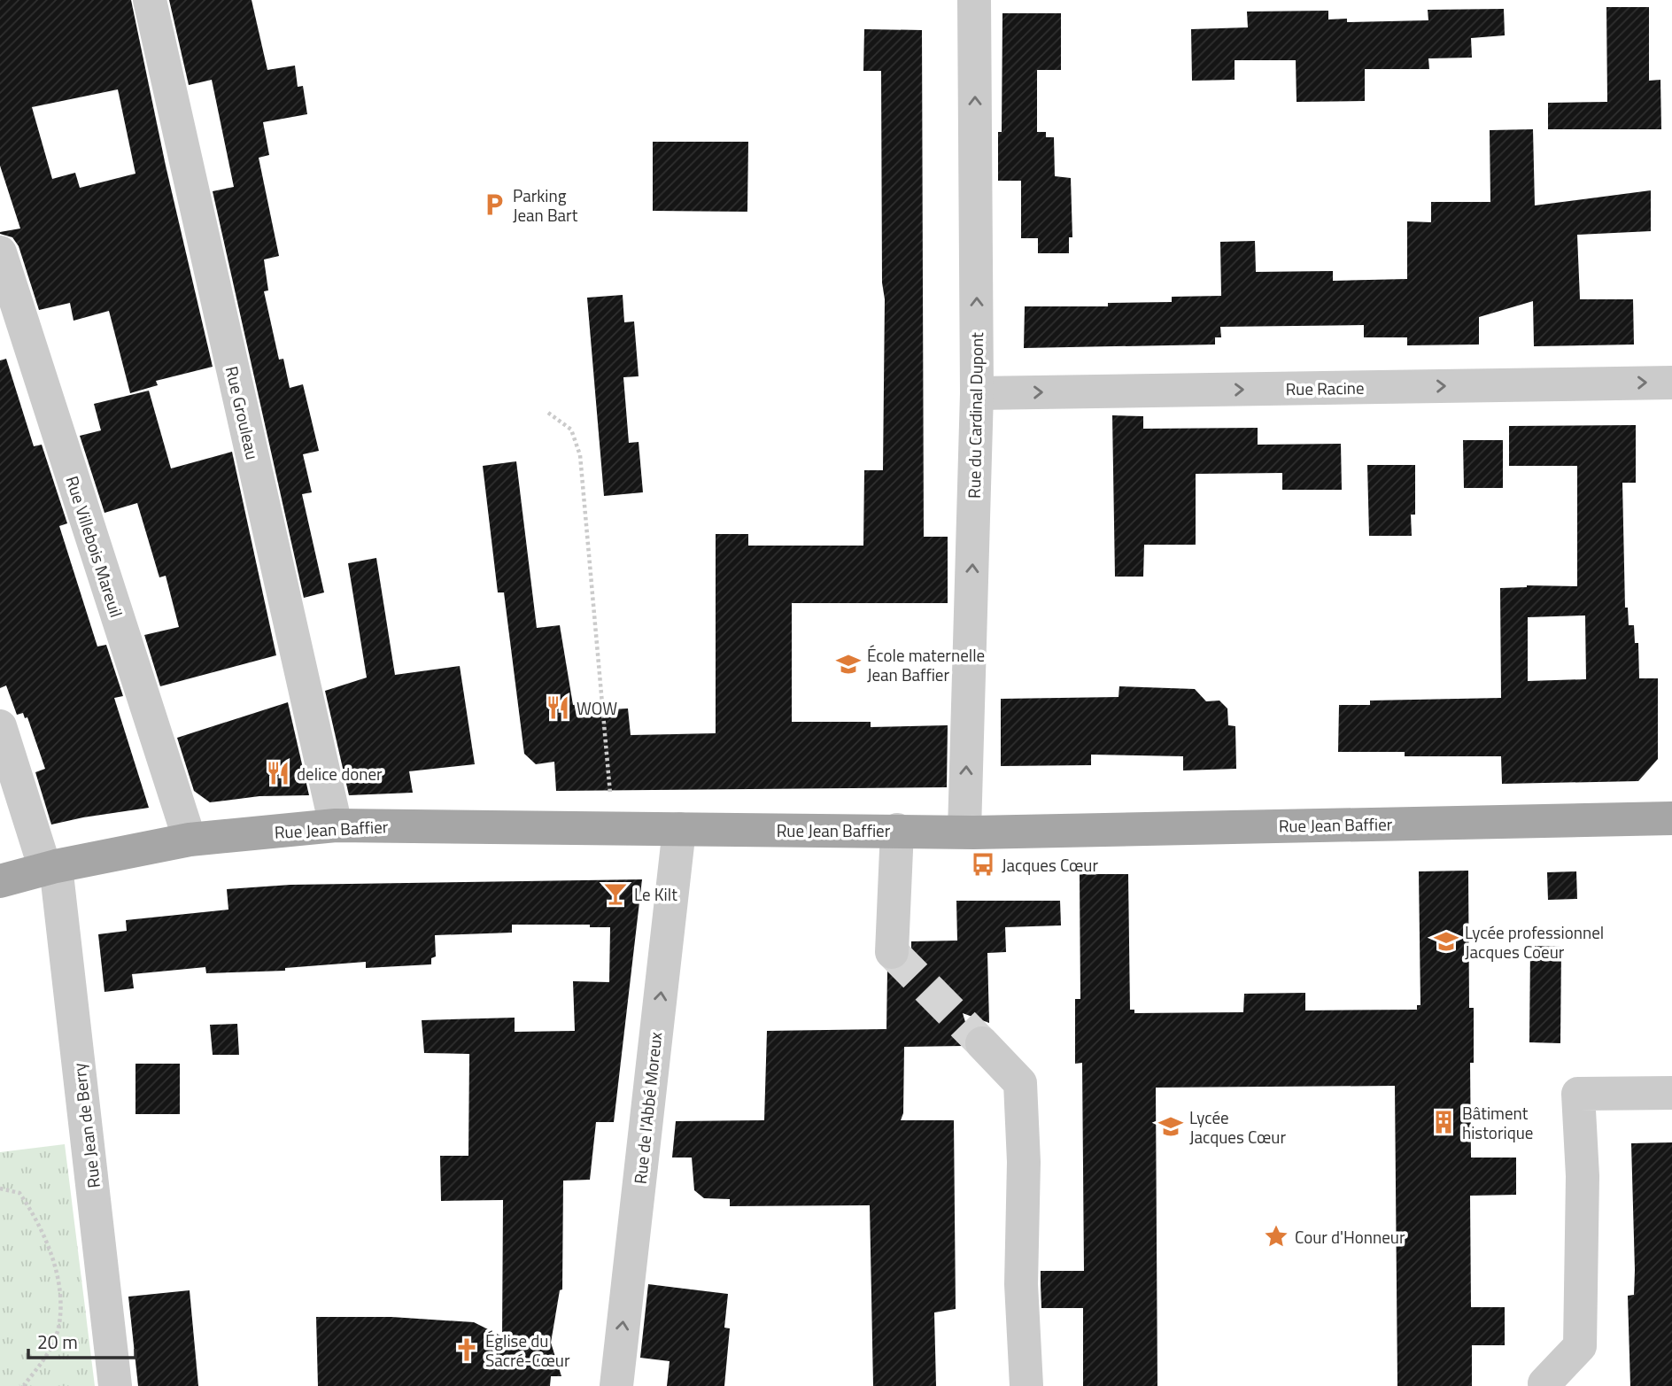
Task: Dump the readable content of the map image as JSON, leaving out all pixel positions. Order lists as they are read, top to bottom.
{
  "streets": {
    "main road": ["Rue Jean Baffier"],
    "street": [
      "Rue Racine",
      "Rue Grouleau",
      "Rue du Cardinal Dupont",
      "Rue Villebois Mareuil",
      "Rue de l'Abbé Moreux",
      "Rue Jean de Berry"
    ]
  },
  "crossings": [
    ["Rue Racine", "Rue du Cardinal Dupont"],
    ["Rue Grouleau", "Rue Jean Baffier"],
    ["Rue du Cardinal Dupont", "Rue Jean Baffier"],
    ["Rue Villebois Mareuil", "Rue Jean Baffier"],
    ["Rue Jean Baffier", "Rue de l'Abbé Moreux"],
    ["Rue Jean Baffier", "Rue Jean de Berry"]
  ],
  "one_way": ["Rue Racine", "Rue du Cardinal Dupont", "Rue de l'Abbé Moreux"],
  "places": {
    "parking": ["Parking Jean Bart"],
    "school or university": ["École maternelle Jean Baffier", "Lycée professionnel Jacques Coeur", "Lycée Jacques Cœur"],
    "restaurant": ["WOW", "delice doner"],
    "bus stop": ["Jacques Cœur"],
    "bar": ["Le Kilt"],
    "building": ["Bâtiment historique"],
    "place": ["Cour d'Honneur"],
    "church": ["Église du Sacré-Cœur"]
  },
  "scale_bar": "20 m"
}
